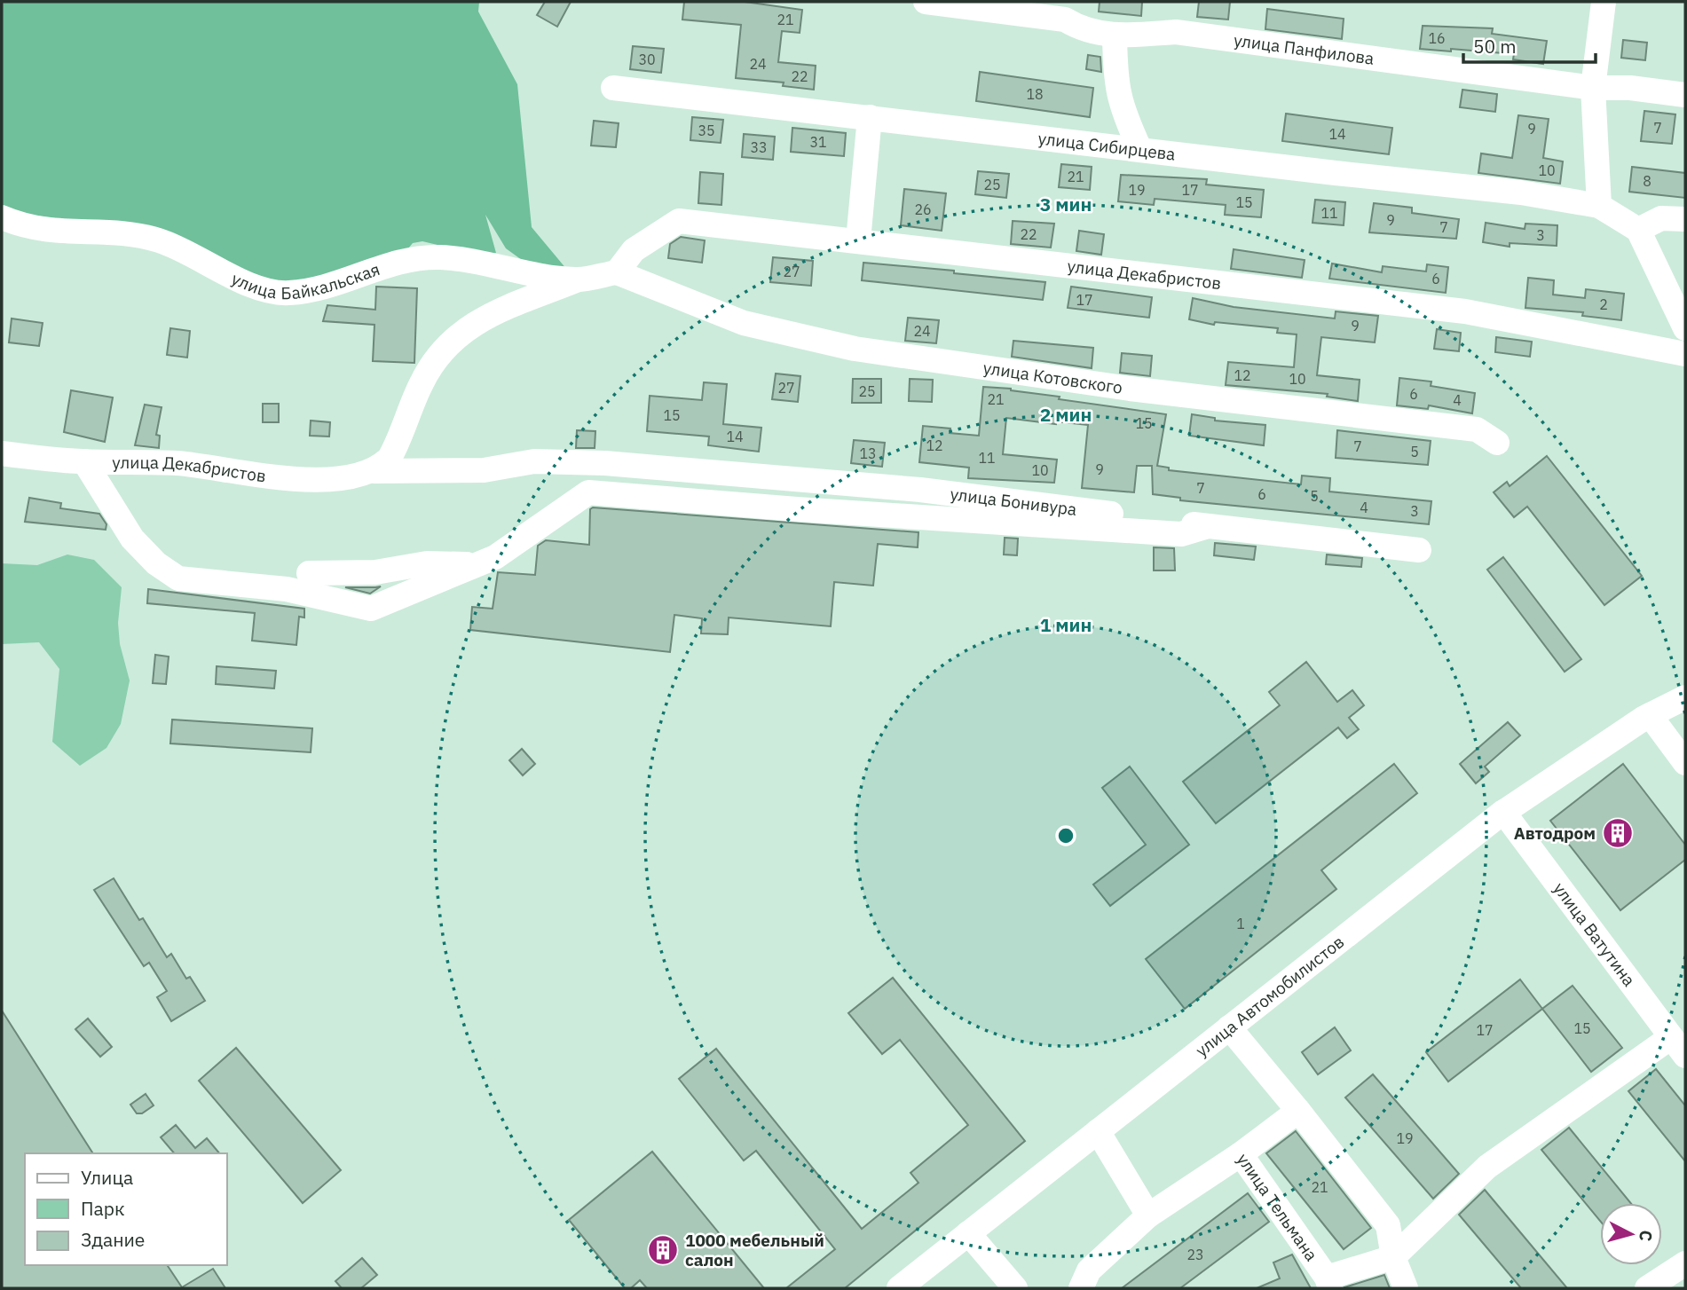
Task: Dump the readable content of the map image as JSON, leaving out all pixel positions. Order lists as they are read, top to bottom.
{
  "streets": {
    "street": [
      "улица Панфилова",
      "улица Сибирцева",
      "улица Байкальская",
      "улица Декабристов",
      "улица Котовского",
      "улица Бонивура",
      "улица Ватутина",
      "улица Автомобилистов",
      "улица Тельмана"
    ]
  },
  "crossings": [
    ["улица Байкальская", "улица Декабристов"],
    ["улица Байкальская", "улица Котовского"],
    ["улица Декабристов", "улица Котовского"],
    ["улица Декабристов", "улица Бонивура"],
    ["улица Ватутина", "улица Автомобилистов"]
  ],
  "places": {
    "building": ["Автодром", "1000 мебельный салон"]
  },
  "house_numbers": [
    "21",
    "16",
    "30",
    "24",
    "22",
    "18",
    "7",
    "9",
    "35",
    "14",
    "31",
    "33",
    "10",
    "21",
    "8",
    "25",
    "19",
    "17",
    "15",
    "26",
    "11",
    "9",
    "7",
    "22",
    "3",
    "27",
    "6",
    "17",
    "2",
    "9",
    "24",
    "12",
    "10",
    "27",
    "25",
    "6",
    "21",
    "4",
    "15",
    "15",
    "14",
    "12",
    "7",
    "5",
    "13",
    "11",
    "9",
    "10",
    "7",
    "6",
    "5",
    "4",
    "3",
    "1",
    "15",
    "17",
    "19",
    "21",
    "23"
  ],
  "legend": ["Улица", "Парк", "Здание"],
  "scale_bar": "50 m",
  "north": "right",
  "rings": ["3 мин", "2 мин", "1 мин"]
}
